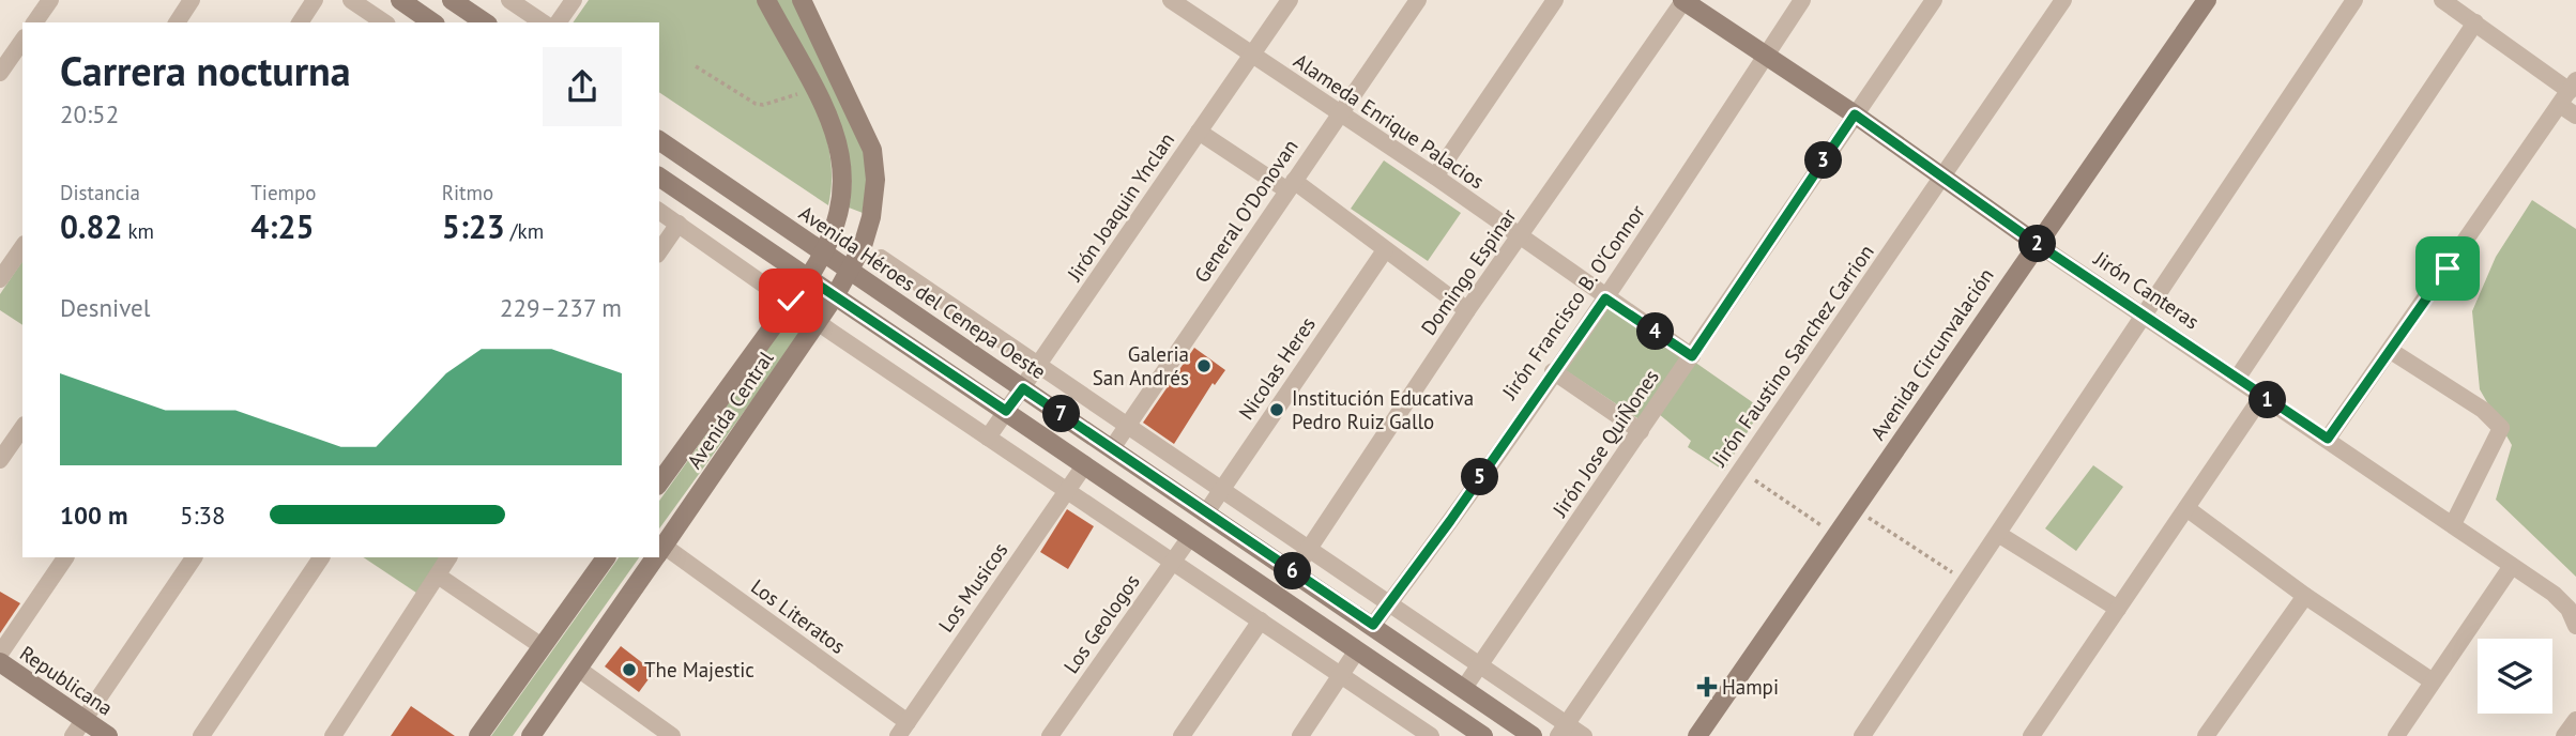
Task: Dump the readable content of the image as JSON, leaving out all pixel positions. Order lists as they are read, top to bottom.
{
  "streets": {
    "main road": [
      "Jirón Canteras",
      "Avenida Héroes del Cenepa Oeste",
      "Avenida Circunvalación",
      "Avenida Central",
      "Republicana"
    ],
    "street": [
      "Alameda Enrique Palacios",
      "Jirón Joaquin Ynclan",
      "General O'Donovan",
      "Domingo Espinar",
      "Jirón Francisco B. O'Connor",
      "Jirón Faustino Sanchez Carrion",
      "Nicolas Heres",
      "Jirón Jose QuiÑones",
      "Los Musicos",
      "Los Literatos",
      "Los Geologos"
    ]
  },
  "crossings": [
    ["Alameda Enrique Palacios", "Jirón Joaquin Ynclan"],
    ["Alameda Enrique Palacios", "General O'Donovan"],
    ["Alameda Enrique Palacios", "Domingo Espinar"],
    ["Alameda Enrique Palacios", "Jirón Francisco B. O'Connor"],
    ["Alameda Enrique Palacios", "Jirón Jose QuiÑones"],
    ["Jirón Joaquin Ynclan", "Avenida Héroes del Cenepa Oeste"],
    ["General O'Donovan", "Avenida Héroes del Cenepa Oeste"],
    ["Domingo Espinar", "Jirón Canteras"],
    ["Domingo Espinar", "Avenida Héroes del Cenepa Oeste"],
    ["Jirón Canteras", "Jirón Francisco B. O'Connor"],
    ["Jirón Canteras", "Avenida Circunvalación"],
    ["Jirón Canteras", "Jirón Faustino Sanchez Carrion"],
    ["Jirón Canteras", "Jirón Jose QuiÑones"],
    ["Avenida Héroes del Cenepa Oeste", "Jirón Francisco B. O'Connor"],
    ["Avenida Héroes del Cenepa Oeste", "Nicolas Heres"],
    ["Avenida Héroes del Cenepa Oeste", "Avenida Central"],
    ["Avenida Héroes del Cenepa Oeste", "Jirón Jose QuiÑones"],
    ["Avenida Central", "Los Literatos"],
    ["Los Musicos", "Los Literatos"]
  ],
  "places": {
    "other": ["Galeria San Andrés", "Institución Educativa Pedro Ruiz Gallo", "The Majestic"],
    "health": ["Hampi"]
  },
  "page": {
    "heading": ["Carrera nocturna", "20:52"],
    "pins": [
      "3",
      "2",
      "4",
      "1",
      "7",
      "5",
      "6"
    ],
    "stats": [
      ["Distancia", "0.82 km"],
      ["Tiempo", "4:25"],
      ["Ritmo", "5:23 /km"]
    ],
    "chart": ["Desnivel", "229–237 m"],
    "list": [
      {
        "name": "100 m",
        "note": "5:38"
      }
    ]
  }
}
